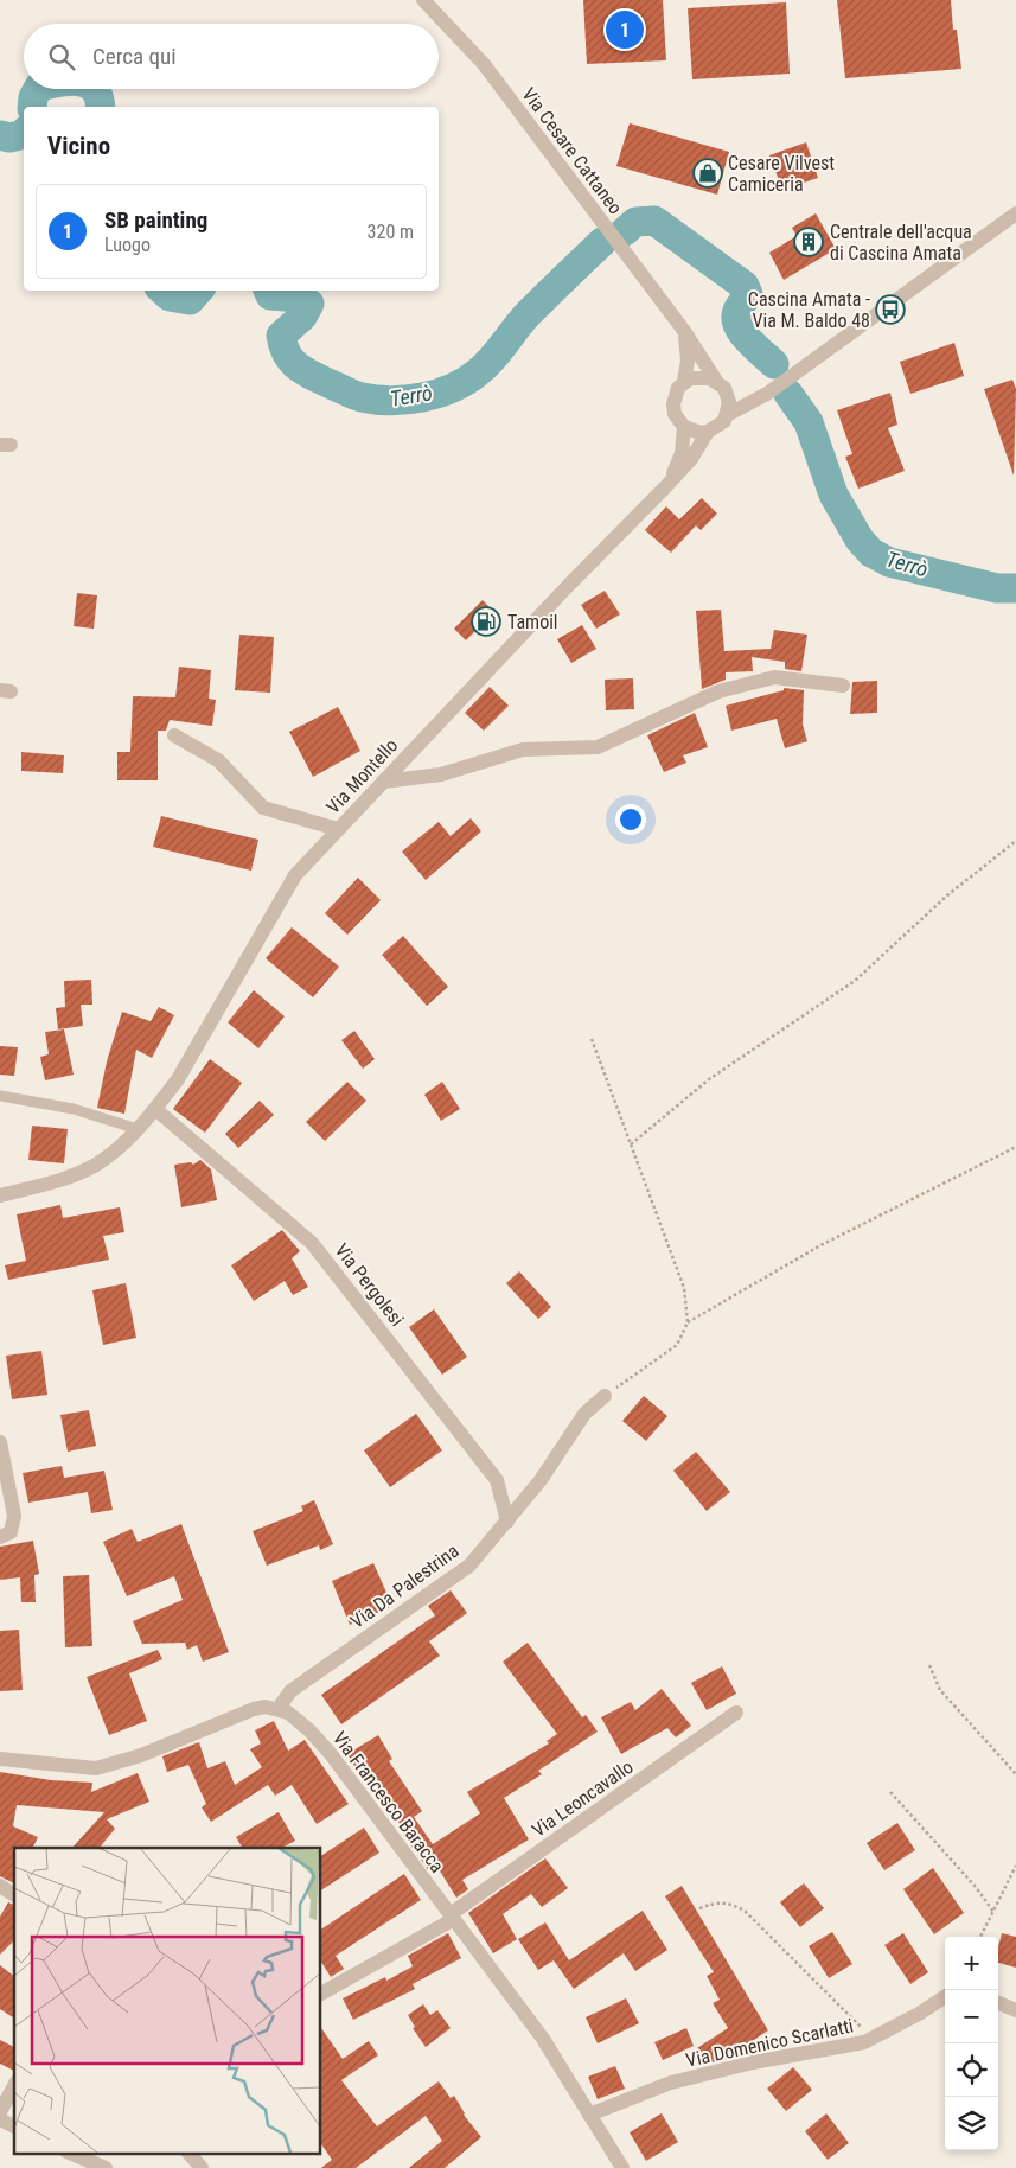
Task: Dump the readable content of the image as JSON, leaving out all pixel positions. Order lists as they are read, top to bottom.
{
  "streets": {
    "street": [
      "Via Cesare Cattaneo",
      "Via Montello",
      "Via Pergolesi",
      "Via Da Palestrina",
      "Via Leoncavallo",
      "Via Francesco Baracca",
      "Via Domenico Scarlatti"
    ]
  },
  "crossings": [
    ["Via Cesare Cattaneo", "Via Montello"],
    ["Via Montello", "Via Pergolesi"],
    ["Via Pergolesi", "Via Da Palestrina"],
    ["Via Da Palestrina", "Via Francesco Baracca"],
    ["Via Leoncavallo", "Via Francesco Baracca"],
    ["Via Francesco Baracca", "Via Domenico Scarlatti"]
  ],
  "water": ["Terrò"],
  "places": {
    "shop": ["Cesare Vilvest Camiceria"],
    "building": ["Centrale dell'acqua di Cascina Amata"],
    "bus stop": ["Cascina Amata - Via M. Baldo 48"],
    "fuel station": ["Tamoil"]
  },
  "page": {
    "pins": "1",
    "search": "Cerca qui",
    "heading": "Vicino",
    "list": [
      {
        "mark": "1",
        "name": "SB painting",
        "note": "Luogo",
        "value": "320 m"
      }
    ],
    "map_buttons": ["+", "−"]
  }
}
